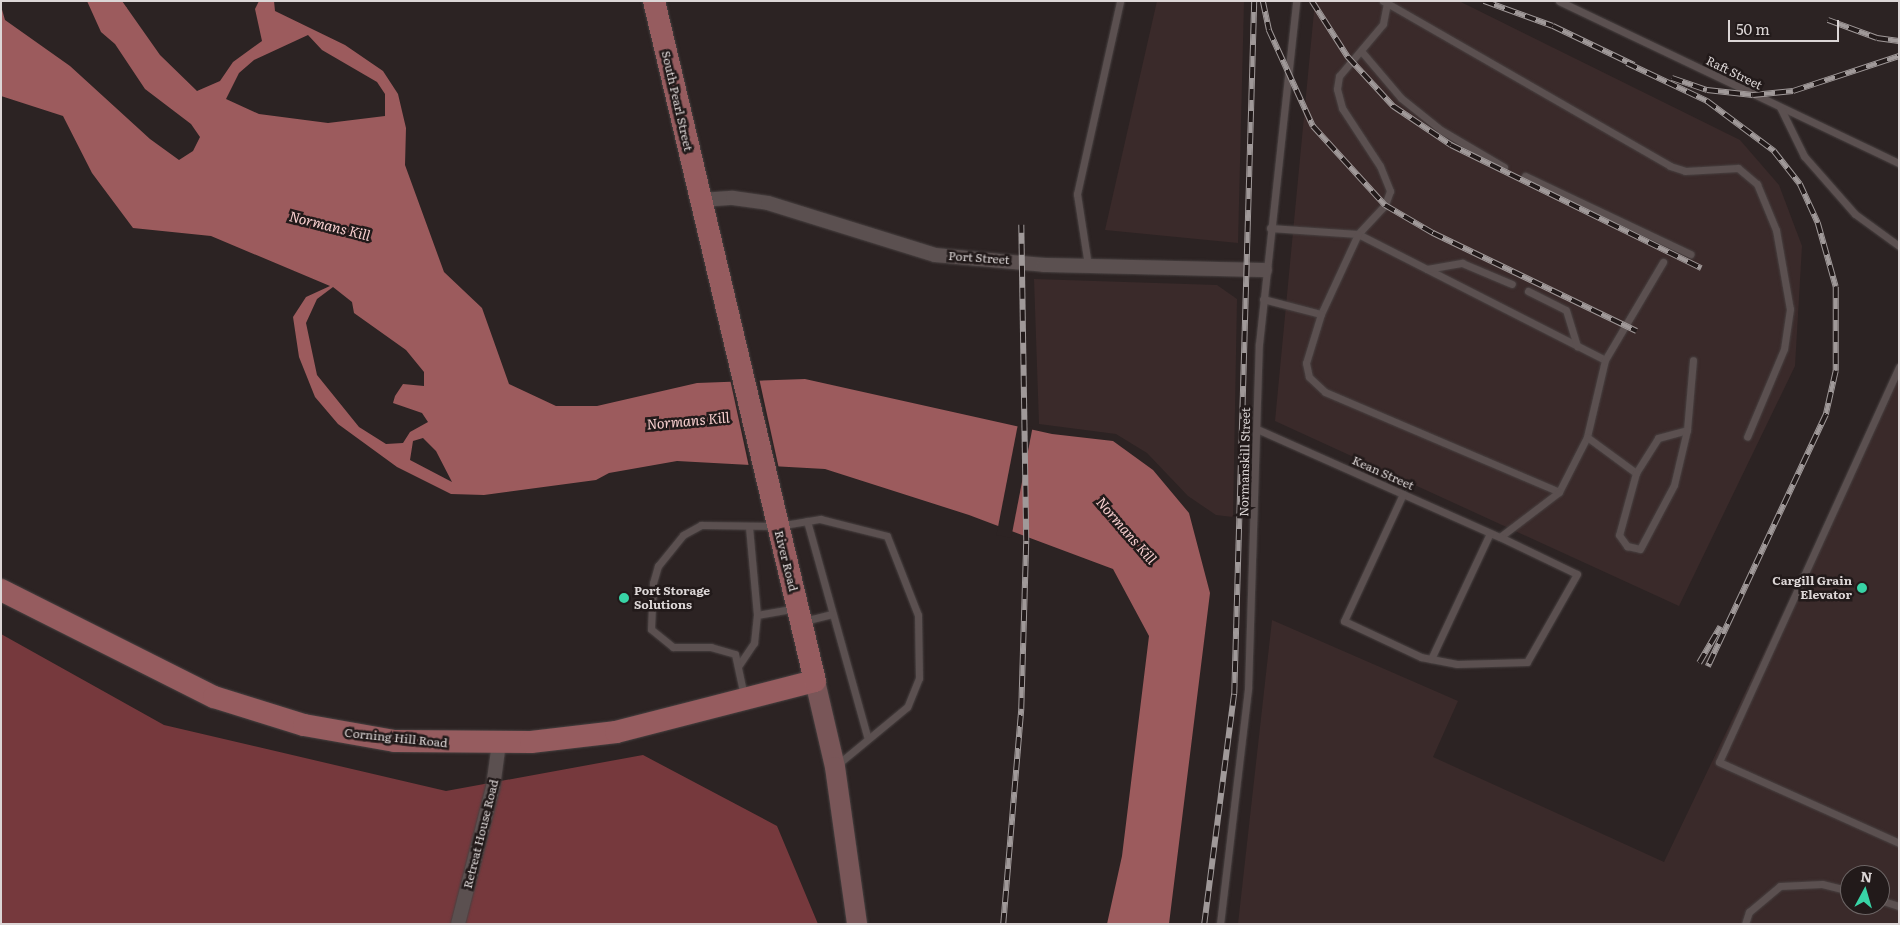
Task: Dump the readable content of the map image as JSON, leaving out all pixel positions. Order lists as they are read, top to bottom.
{
  "streets": {
    "main road": ["South Pearl Street", "River Road", "Corning Hill Road"],
    "street": ["Port Street", "Retreat House Road"],
    "lane": ["Raft Street", "Normanskill Street", "Kean Street"]
  },
  "crossings": [
    ["South Pearl Street", "Port Street"],
    ["South Pearl Street", "River Road"],
    ["Port Street", "Normanskill Street"],
    ["Port Street", "River Road"],
    ["Normanskill Street", "Kean Street"],
    ["River Road", "Corning Hill Road"],
    ["Corning Hill Road", "Retreat House Road"]
  ],
  "water": ["Normans Kill"],
  "places": ["Cargill Grain Elevator", "Port Storage Solutions"],
  "scale_bar": "50 m",
  "north": "top"
}
